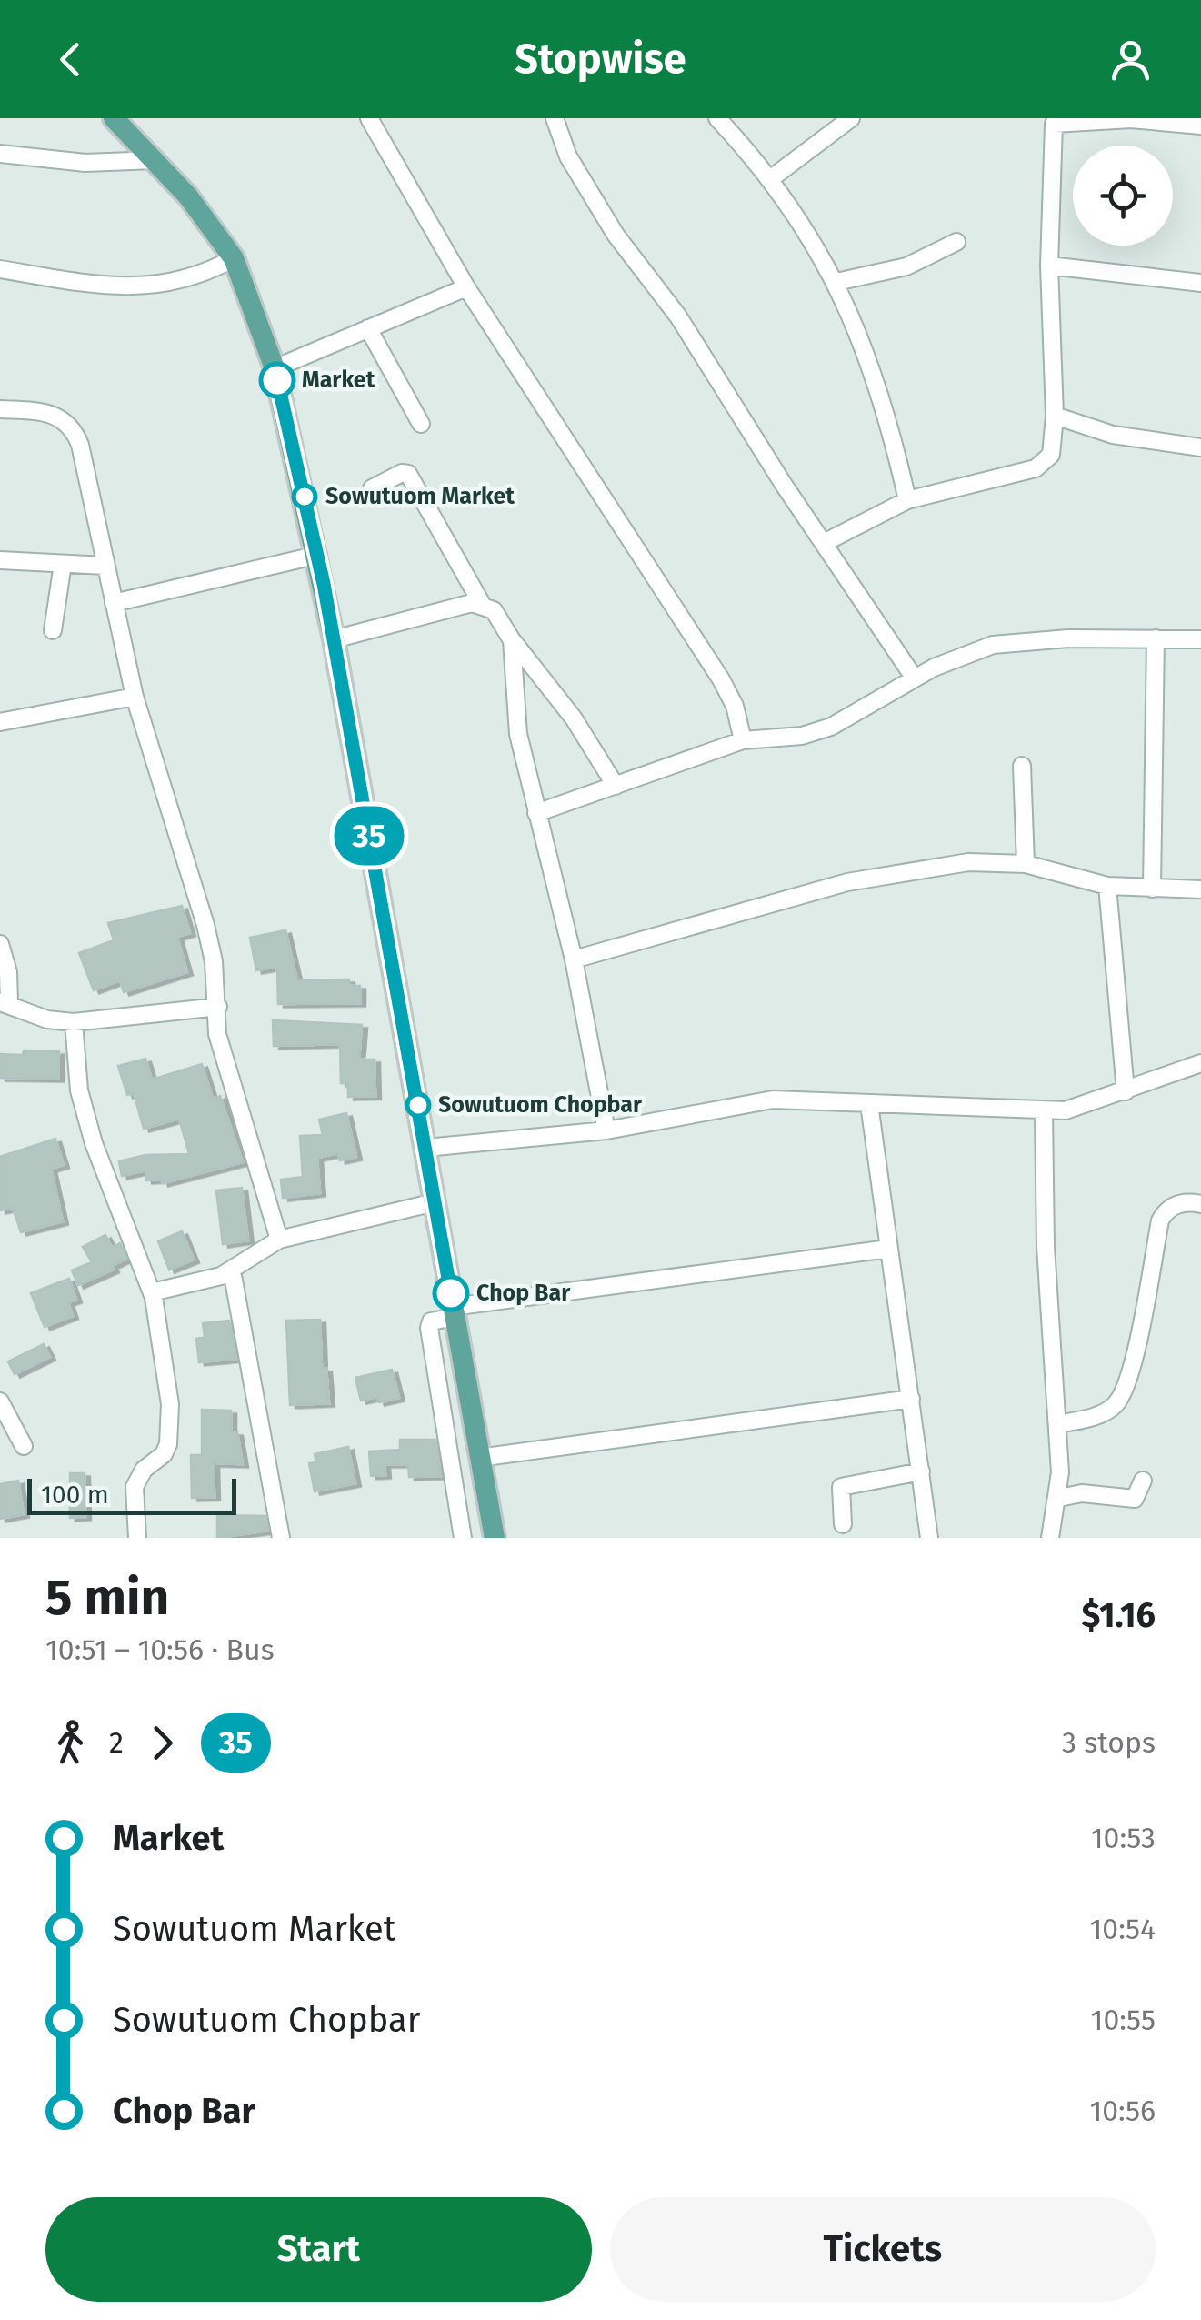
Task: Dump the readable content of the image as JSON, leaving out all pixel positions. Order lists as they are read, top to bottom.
{
  "places": [
    "Market",
    "Sowutuom Market",
    "Sowutuom Chopbar",
    "Chop Bar"
  ],
  "lines": ["bus line 35"],
  "scale_bar": "100 m",
  "page": {
    "header": "Stopwise",
    "on_map": "35",
    "scale": "100 m",
    "heading": ["5 min", "10:51 – 10:56 · Bus", "$1.16"],
    "legs": ["2", "35", "3 stops"],
    "list": [
      {
        "name": "Market",
        "value": "10:53"
      },
      {
        "name": "Sowutuom Market",
        "value": "10:54"
      },
      {
        "name": "Sowutuom Chopbar",
        "value": "10:55"
      },
      {
        "name": "Chop Bar",
        "value": "10:56"
      }
    ],
    "buttons": ["Start", "Tickets"]
  }
}
